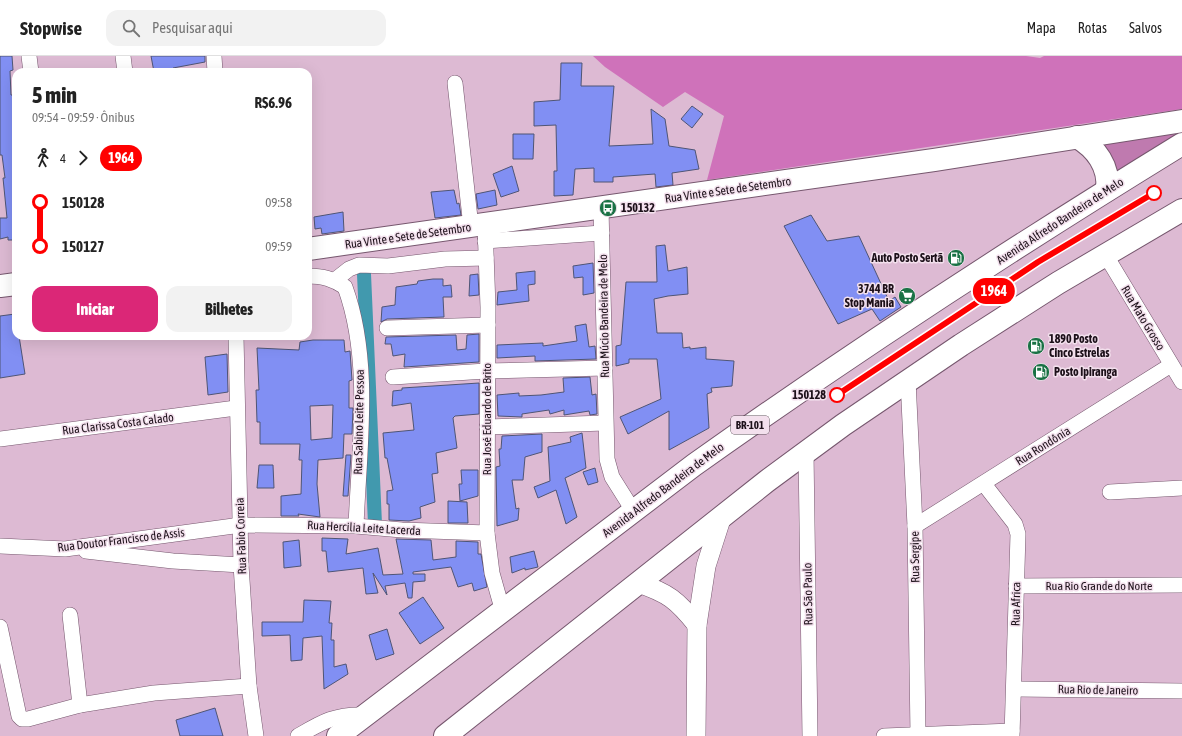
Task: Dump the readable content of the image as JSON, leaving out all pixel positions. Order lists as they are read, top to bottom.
{
  "streets": {
    "main road": ["Rua Vinte e Sete de Setembro", "Avenida Alfredo Bandeira de Melo", "BR-101"],
    "street": [
      "Rua Múcio Bandeira de Melo",
      "Rua Mato Grosso",
      "Rua José Eduardo de Brito",
      "Rua Sabino Leite Pessoa",
      "Rua Clarissa Costa Calado",
      "Rua Rondônia",
      "Rua Hercilia Leite Lacerda",
      "Rua Fabio Correia",
      "Rua Doutor Francisco de Assis",
      "Rua Sergipe",
      "Rua Rio Grande do Norte",
      "Rua São Paulo",
      "Rua Africa",
      "Rua Rio de Janeiro"
    ]
  },
  "crossings": [
    ["Rua Vinte e Sete de Setembro", "Rua Múcio Bandeira de Melo"],
    ["Rua Vinte e Sete de Setembro", "Rua José Eduardo de Brito"],
    ["Avenida Alfredo Bandeira de Melo", "Rua Múcio Bandeira de Melo"],
    ["Avenida Alfredo Bandeira de Melo", "Rua José Eduardo de Brito"],
    ["Rua Mato Grosso", "Rua Rondônia"],
    ["Rua José Eduardo de Brito", "Rua Hercilia Leite Lacerda"],
    ["Rua Sabino Leite Pessoa", "Rua Hercilia Leite Lacerda"],
    ["Rua Clarissa Costa Calado", "Rua Fabio Correia"],
    ["Rua Rondônia", "Rua Sergipe"],
    ["Rua Rondônia", "Rua Africa"],
    ["Rua Hercilia Leite Lacerda", "Rua Fabio Correia"],
    ["Rua Hercilia Leite Lacerda", "Rua Doutor Francisco de Assis"],
    ["Rua Fabio Correia", "Rua Doutor Francisco de Assis"],
    ["Rua Rio Grande do Norte", "Rua Africa"],
    ["Rua Africa", "Rua Rio de Janeiro"]
  ],
  "places": {
    "bus stop": ["150132"],
    "fuel station": ["Auto Posto Sertã", "1890 Posto Cinco Estrelas", "Posto Ipiranga"],
    "supermarket": ["3744 BR Stop Mania"],
    "other": ["150128"]
  },
  "lines": ["bus line 1964"],
  "page": {
    "header": "Stopwise",
    "search": "Pesquisar aqui",
    "nav": ["Mapa", "Rotas", "Salvos"],
    "on_map": "1964",
    "heading": ["5 min", "09:54 – 09:59 · Ônibus", "R$6.96"],
    "legs": ["4", "1964"],
    "list": [
      {
        "name": "150128",
        "value": "09:58"
      },
      {
        "name": "150127",
        "value": "09:59"
      }
    ],
    "buttons": ["Iniciar", "Bilhetes"]
  }
}
